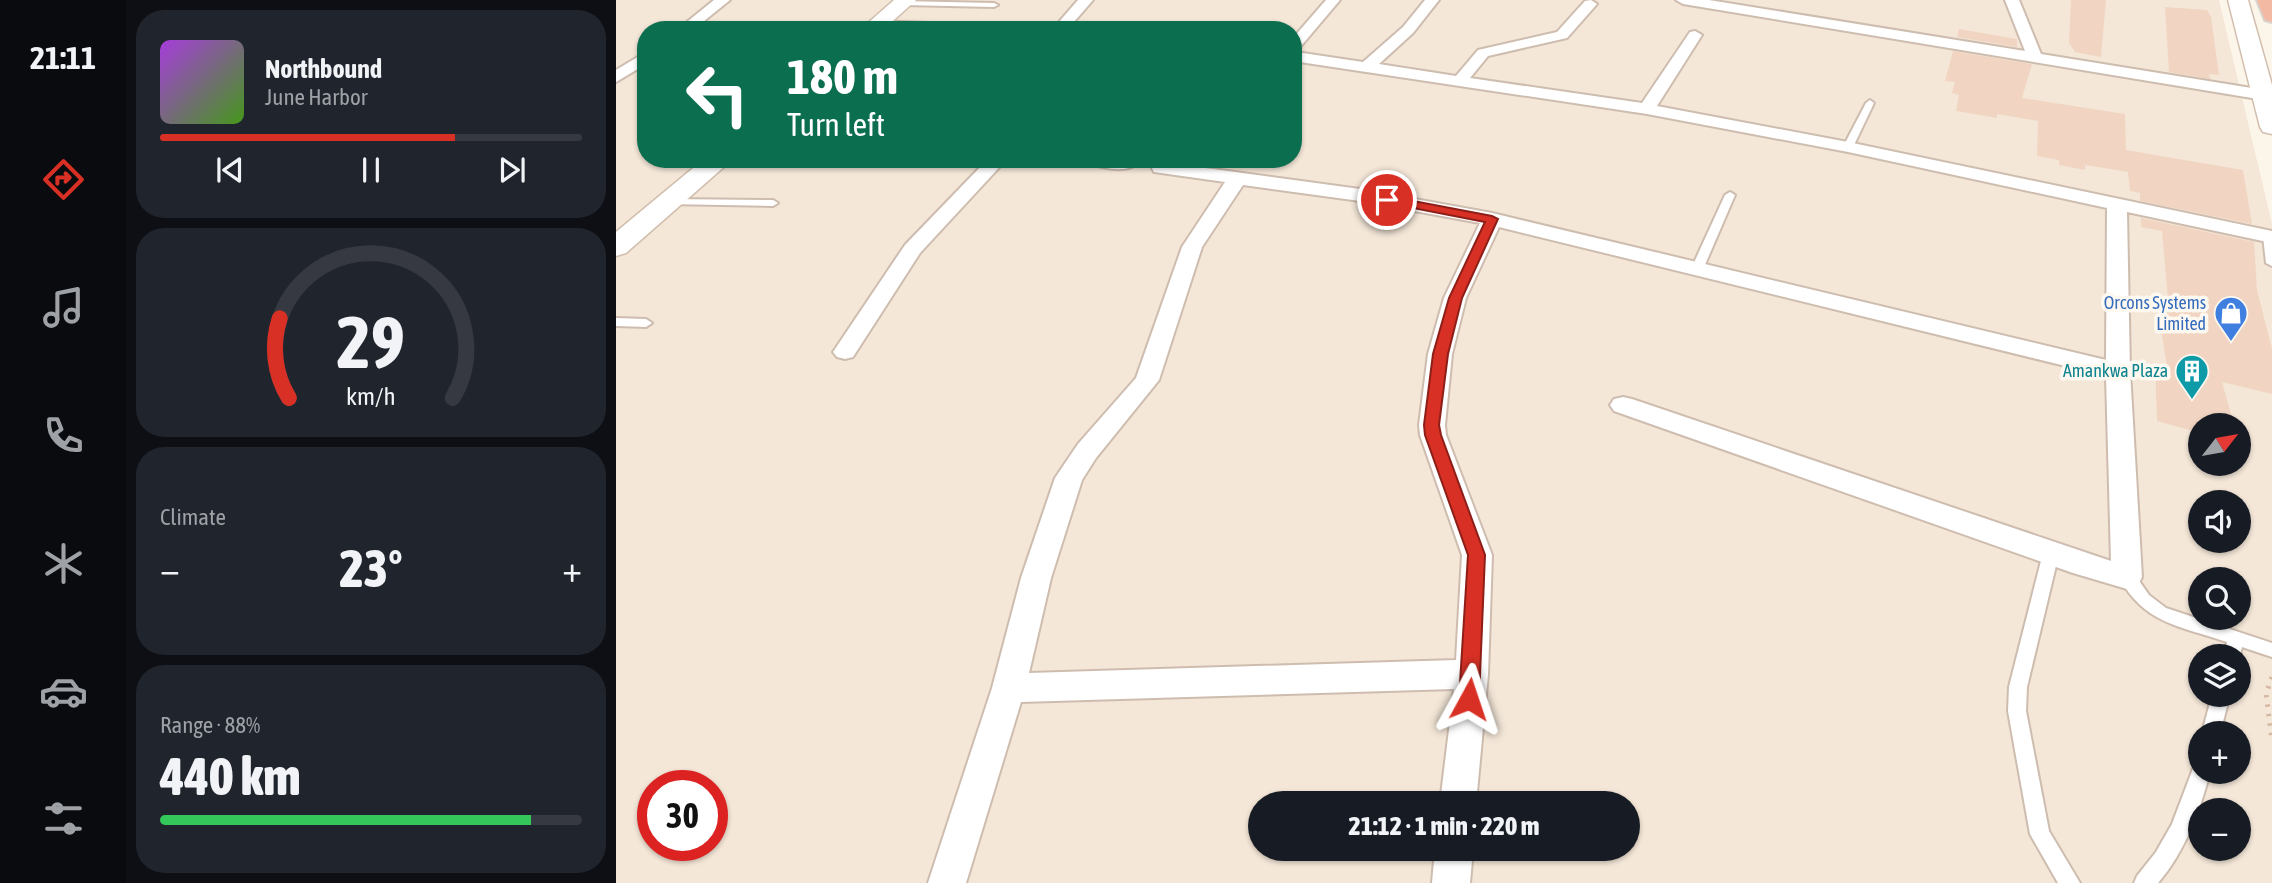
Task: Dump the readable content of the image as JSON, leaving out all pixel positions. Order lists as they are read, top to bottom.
{
  "places": {
    "shop": ["Orcons Systems Limited"],
    "building": ["Amankwa Plaza"]
  },
  "north": "top right",
  "page": {
    "tabs": "21:11",
    "turn": ["180 m", "Turn left"],
    "song": ["Northbound", "June Harbor"],
    "map_buttons": ["+", "−"],
    "tile": [
      "Climate",
      ["Range · 88%", "440 km"]
    ],
    "heat": ["−", "23°", "+"],
    "limit": "30",
    "trip": "21:12 · 1 min · 220 m",
    "gauge": ["29", "km/h"]
  }
}
